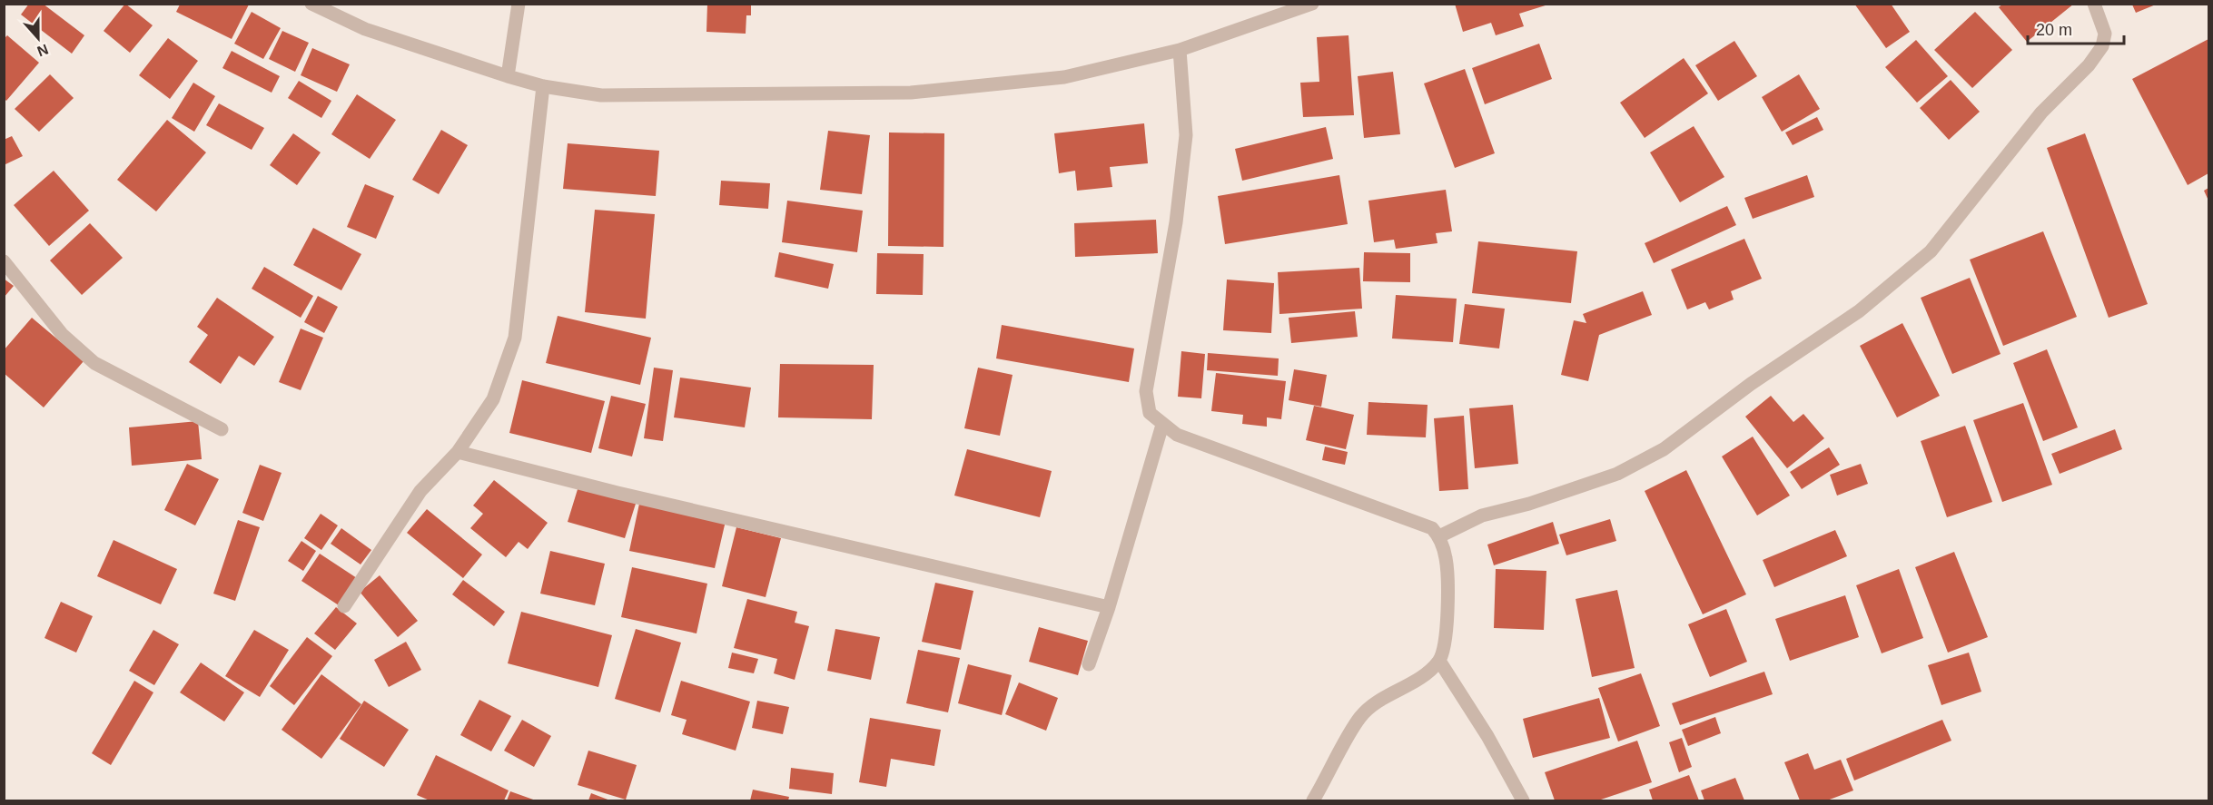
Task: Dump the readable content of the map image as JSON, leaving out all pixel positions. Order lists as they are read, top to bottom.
{
  "scale_bar": "20 m",
  "north": "bottom"
}
